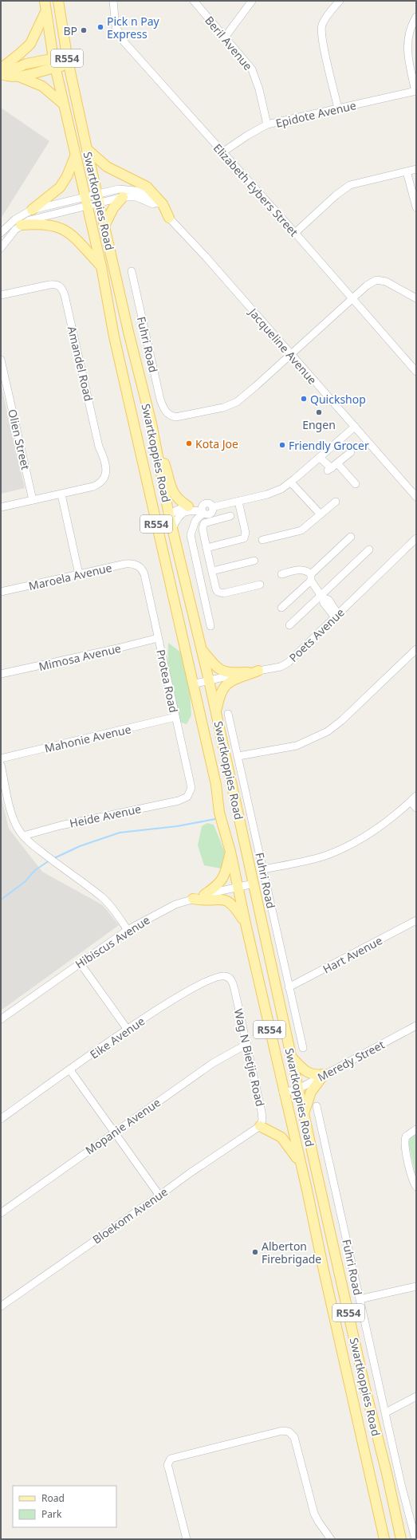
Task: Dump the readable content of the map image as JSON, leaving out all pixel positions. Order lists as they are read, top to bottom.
{
  "streets": {
    "main road": ["R554", "Swartkoppies Road"],
    "street": [
      "Beril Avenue",
      "Epidote Avenue",
      "Elizabeth Eybers Street",
      "Fuhri Road",
      "Jacqueline Avenue",
      "Amandel Road",
      "Olien Street",
      "Maroela Avenue",
      "Poets Avenue",
      "Mimosa Avenue",
      "Protea Road",
      "Mahonie Avenue",
      "Heide Avenue",
      "Hibiscus Avenue",
      "Hart Avenue",
      "Eike Avenue",
      "Wag N Bietjie Road",
      "Meredy Street",
      "Mopanie Avenue",
      "Bloekom Avenue"
    ]
  },
  "crossings": [
    ["Beril Avenue", "Epidote Avenue"],
    ["Epidote Avenue", "Elizabeth Eybers Street"],
    ["Swartkoppies Road", "Jacqueline Avenue"],
    ["Swartkoppies Road", "Poets Avenue"],
    ["Swartkoppies Road", "Hibiscus Avenue"],
    ["Swartkoppies Road", "Meredy Street"],
    ["Fuhri Road", "Jacqueline Avenue"],
    ["Fuhri Road", "Hart Avenue"],
    ["Maroela Avenue", "Protea Road"],
    ["Mimosa Avenue", "Protea Road"],
    ["Protea Road", "Mahonie Avenue"],
    ["Protea Road", "Heide Avenue"],
    ["Eike Avenue", "Wag N Bietjie Road"],
    ["Wag N Bietjie Road", "Mopanie Avenue"],
    ["Wag N Bietjie Road", "Bloekom Avenue"]
  ],
  "places": [
    "Pick n Pay Express",
    "BP",
    "Quickshop",
    "Engen",
    "Kota Joe",
    "Friendly Grocer",
    "Alberton Firebrigade"
  ],
  "legend": ["Road", "Park"]
}
